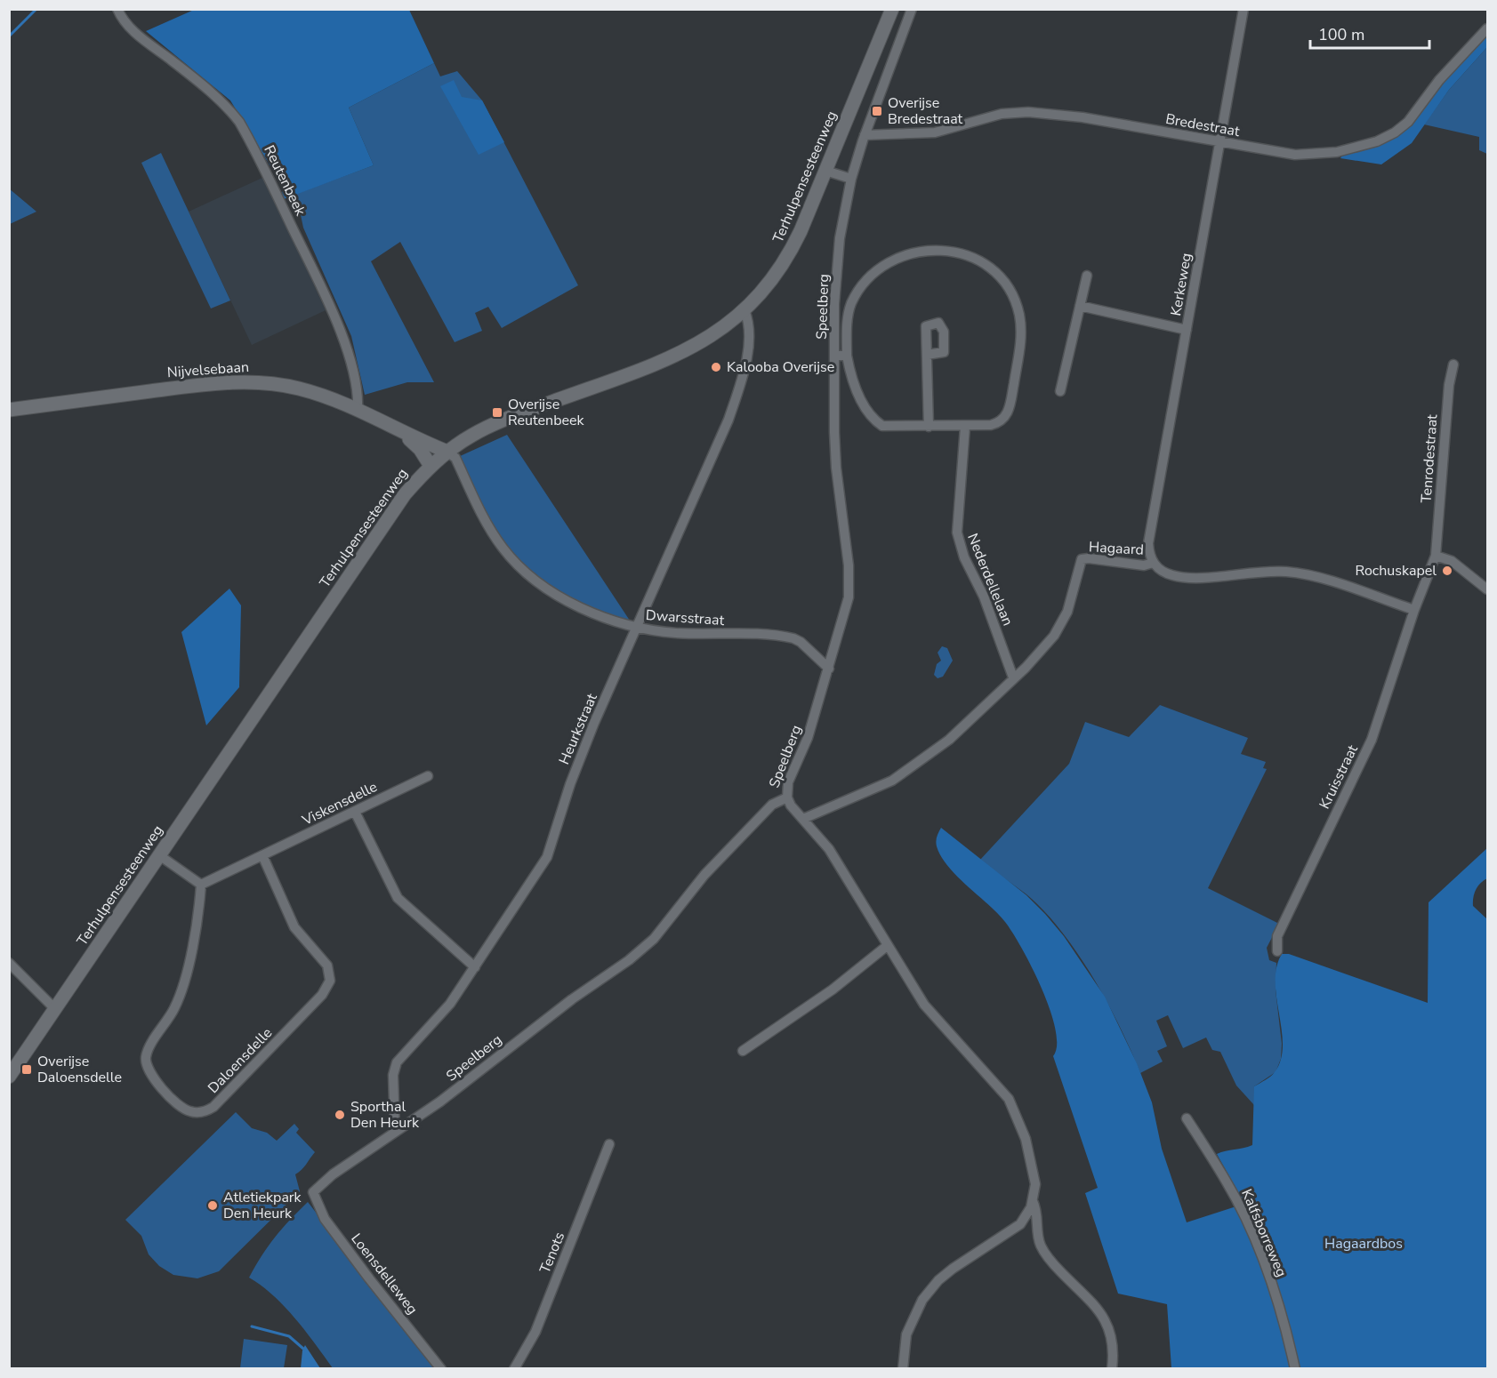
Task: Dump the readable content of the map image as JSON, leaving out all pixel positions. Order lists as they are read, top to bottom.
{
  "streets": {
    "main road": ["Terhulpensesteenweg", "Nijvelsebaan"],
    "street": [
      "Bredestraat",
      "Reutenbeek",
      "Kerkeweg",
      "Speelberg",
      "Tenrodestraat",
      "Hagaard",
      "Nederdellelaan",
      "Dwarsstraat",
      "Heurkstraat",
      "Kruisstraat",
      "Viskensdelle",
      "Daloensdelle",
      "Kalfsborreweg",
      "Tenots",
      "Loensdelleweg"
    ]
  },
  "crossings": [
    ["Bredestraat", "Kerkeweg"],
    ["Bredestraat", "Speelberg"],
    ["Terhulpensesteenweg", "Nijvelsebaan"],
    ["Terhulpensesteenweg", "Dwarsstraat"],
    ["Terhulpensesteenweg", "Heurkstraat"],
    ["Reutenbeek", "Nijvelsebaan"],
    ["Kerkeweg", "Hagaard"],
    ["Speelberg", "Dwarsstraat"],
    ["Speelberg", "Heurkstraat"],
    ["Speelberg", "Loensdelleweg"],
    ["Nijvelsebaan", "Dwarsstraat"],
    ["Hagaard", "Nederdellelaan"],
    ["Hagaard", "Kruisstraat"],
    ["Dwarsstraat", "Heurkstraat"],
    ["Viskensdelle", "Daloensdelle"]
  ],
  "parks": ["Hagaardbos"],
  "places": {
    "transit": ["Overijse Bredestraat", "Overijse Reutenbeek", "Overijse Daloensdelle"],
    "other": [
      "Kalooba Overijse",
      "Rochuskapel",
      "Sporthal Den Heurk",
      "Atletiekpark Den Heurk"
    ]
  },
  "scale_bar": "100 m"
}
